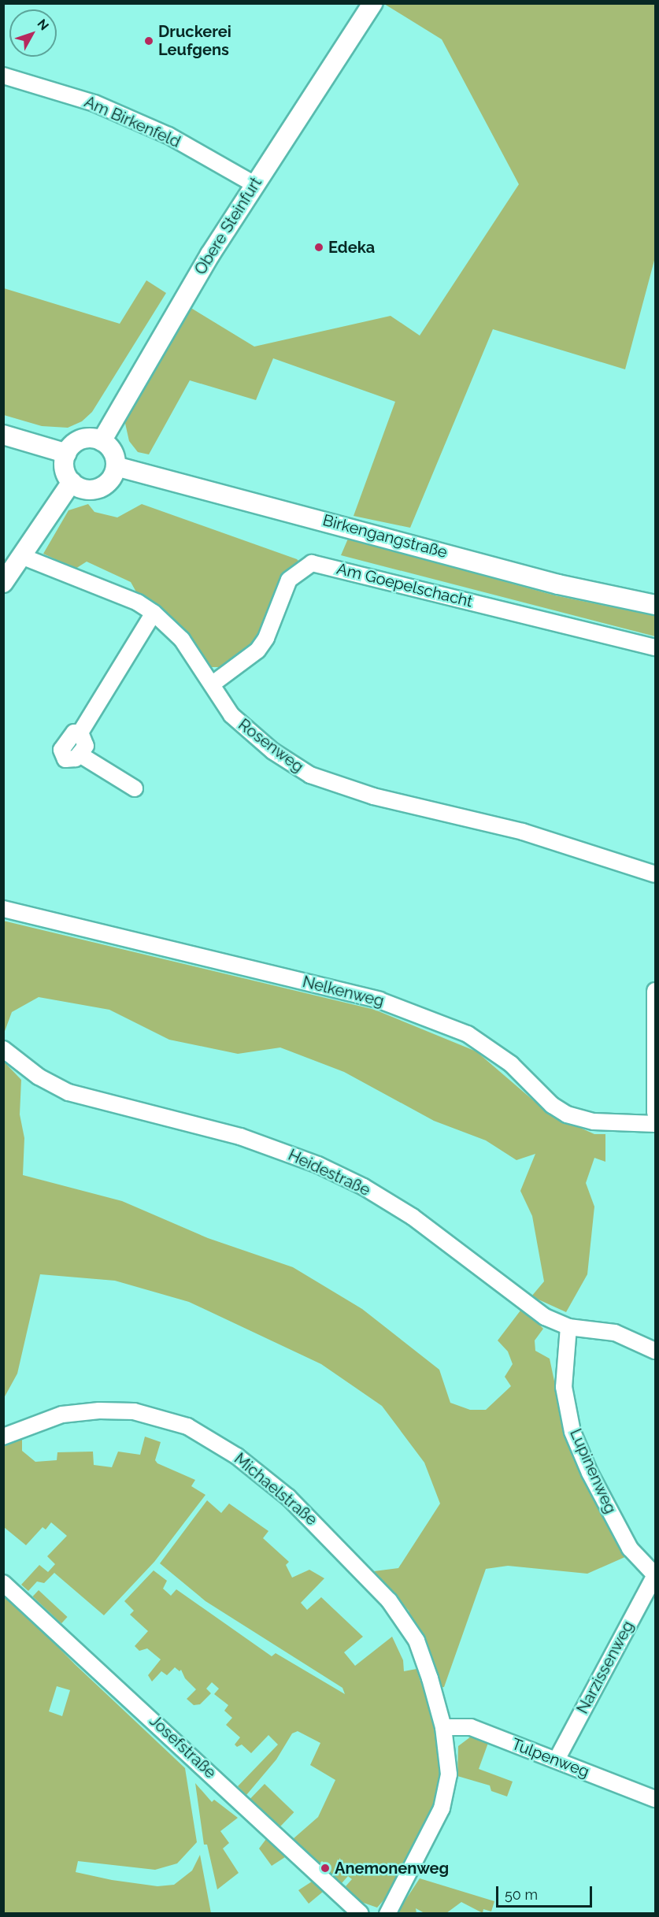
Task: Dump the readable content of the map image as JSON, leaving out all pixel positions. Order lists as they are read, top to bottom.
{
  "streets": {
    "street": [
      "Am Birkenfeld",
      "Obere Steinfurt",
      "Birkengangstraße",
      "Am Goepelschacht",
      "Rosenweg",
      "Nelkenweg",
      "Heidestraße",
      "Lupinenweg",
      "Michaelstraße",
      "Narzissenweg",
      "Josefstraße",
      "Tulpenweg"
    ]
  },
  "crossings": [
    ["Am Birkenfeld", "Obere Steinfurt"],
    ["Obere Steinfurt", "Birkengangstraße"],
    ["Am Goepelschacht", "Rosenweg"],
    ["Heidestraße", "Lupinenweg"],
    ["Lupinenweg", "Narzissenweg"],
    ["Michaelstraße", "Tulpenweg"],
    ["Narzissenweg", "Tulpenweg"]
  ],
  "places": ["Druckerei Leufgens", "Edeka", "Anemonenweg"],
  "scale_bar": "50 m",
  "north": "top right"
}
